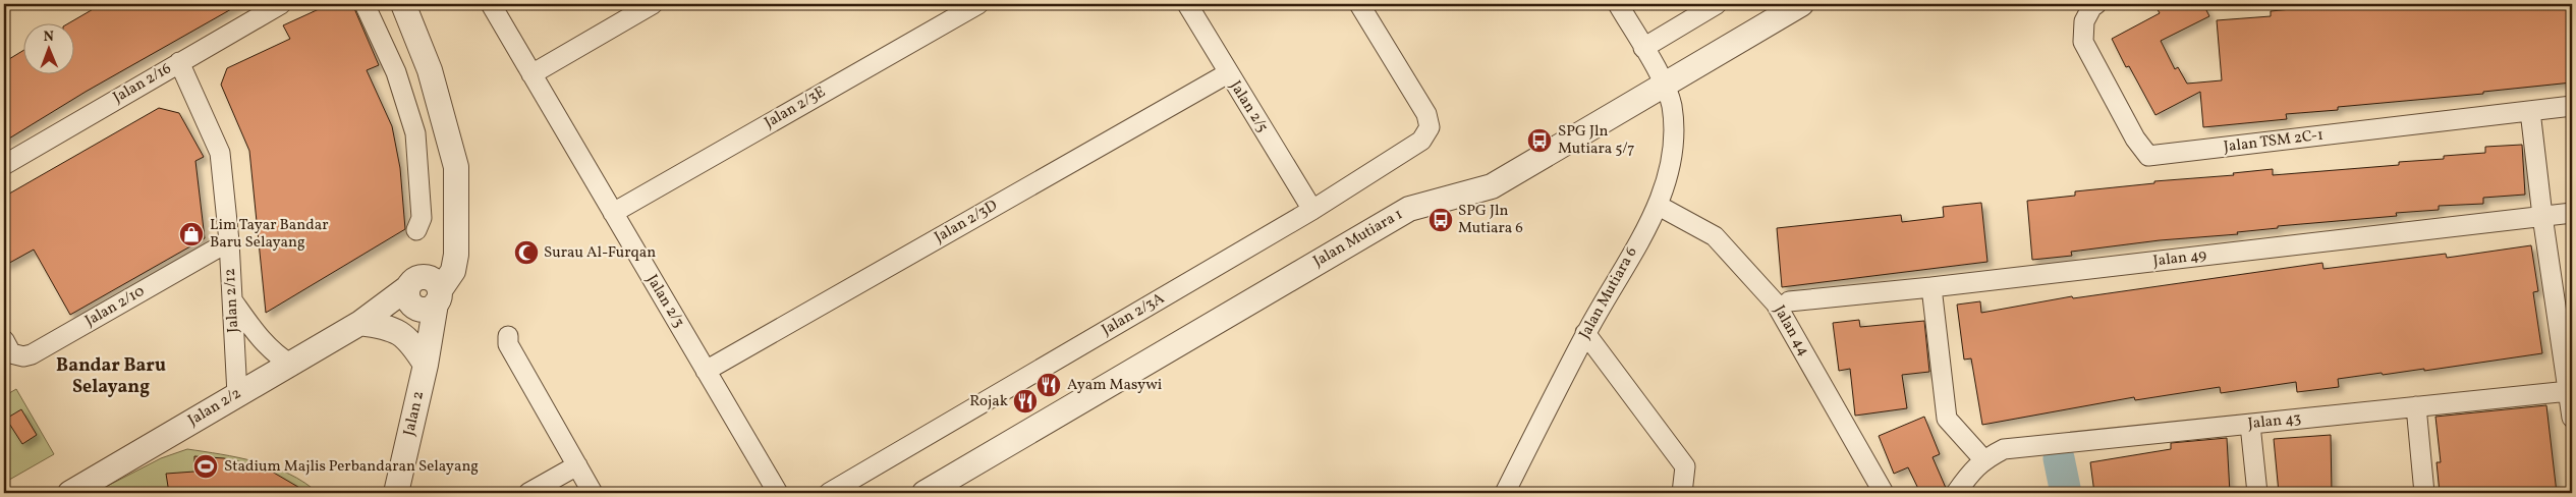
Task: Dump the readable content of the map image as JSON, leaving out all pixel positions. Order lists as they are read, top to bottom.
{
  "streets": {
    "street": [
      "Jalan 2/16",
      "Jalan 2/5",
      "Jalan 2/3E",
      "Jalan TSM 2C-1",
      "Jalan 2/3D",
      "Jalan Mutiara 1",
      "Jalan 49",
      "Jalan Mutiara 6",
      "Jalan 2/12",
      "Jalan 2/3",
      "Jalan 2/10",
      "Jalan 2/3A",
      "Jalan 44",
      "Jalan 2/2",
      "Jalan 2",
      "Jalan 43"
    ]
  },
  "crossings": [
    ["Jalan 2/16", "Jalan 2/12"],
    ["Jalan 2/5", "Jalan 2/3D"],
    ["Jalan 2/5", "Jalan 2/3A"],
    ["Jalan 2/3E", "Jalan 2/3"],
    ["Jalan 2/3D", "Jalan 2/3"],
    ["Jalan Mutiara 1", "Jalan Mutiara 6"],
    ["Jalan Mutiara 6", "Jalan 44"],
    ["Jalan 2/12", "Jalan 2/10"],
    ["Jalan 2/12", "Jalan 2/2"],
    ["Jalan 2/2", "Jalan 2"]
  ],
  "districts": ["Bandar Baru Selayang"],
  "places": {
    "bus stop": ["SPG Jln Mutiara 5/7", "SPG Jln Mutiara 6"],
    "shop": ["Lim Tayar Bandar Baru Selayang"],
    "mosque": ["Surau Al-Furqan"],
    "restaurant": ["Ayam Masywi", "Rojak"],
    "sports": ["Stadium Majlis Perbandaran Selayang"]
  },
  "north": "top"
}
